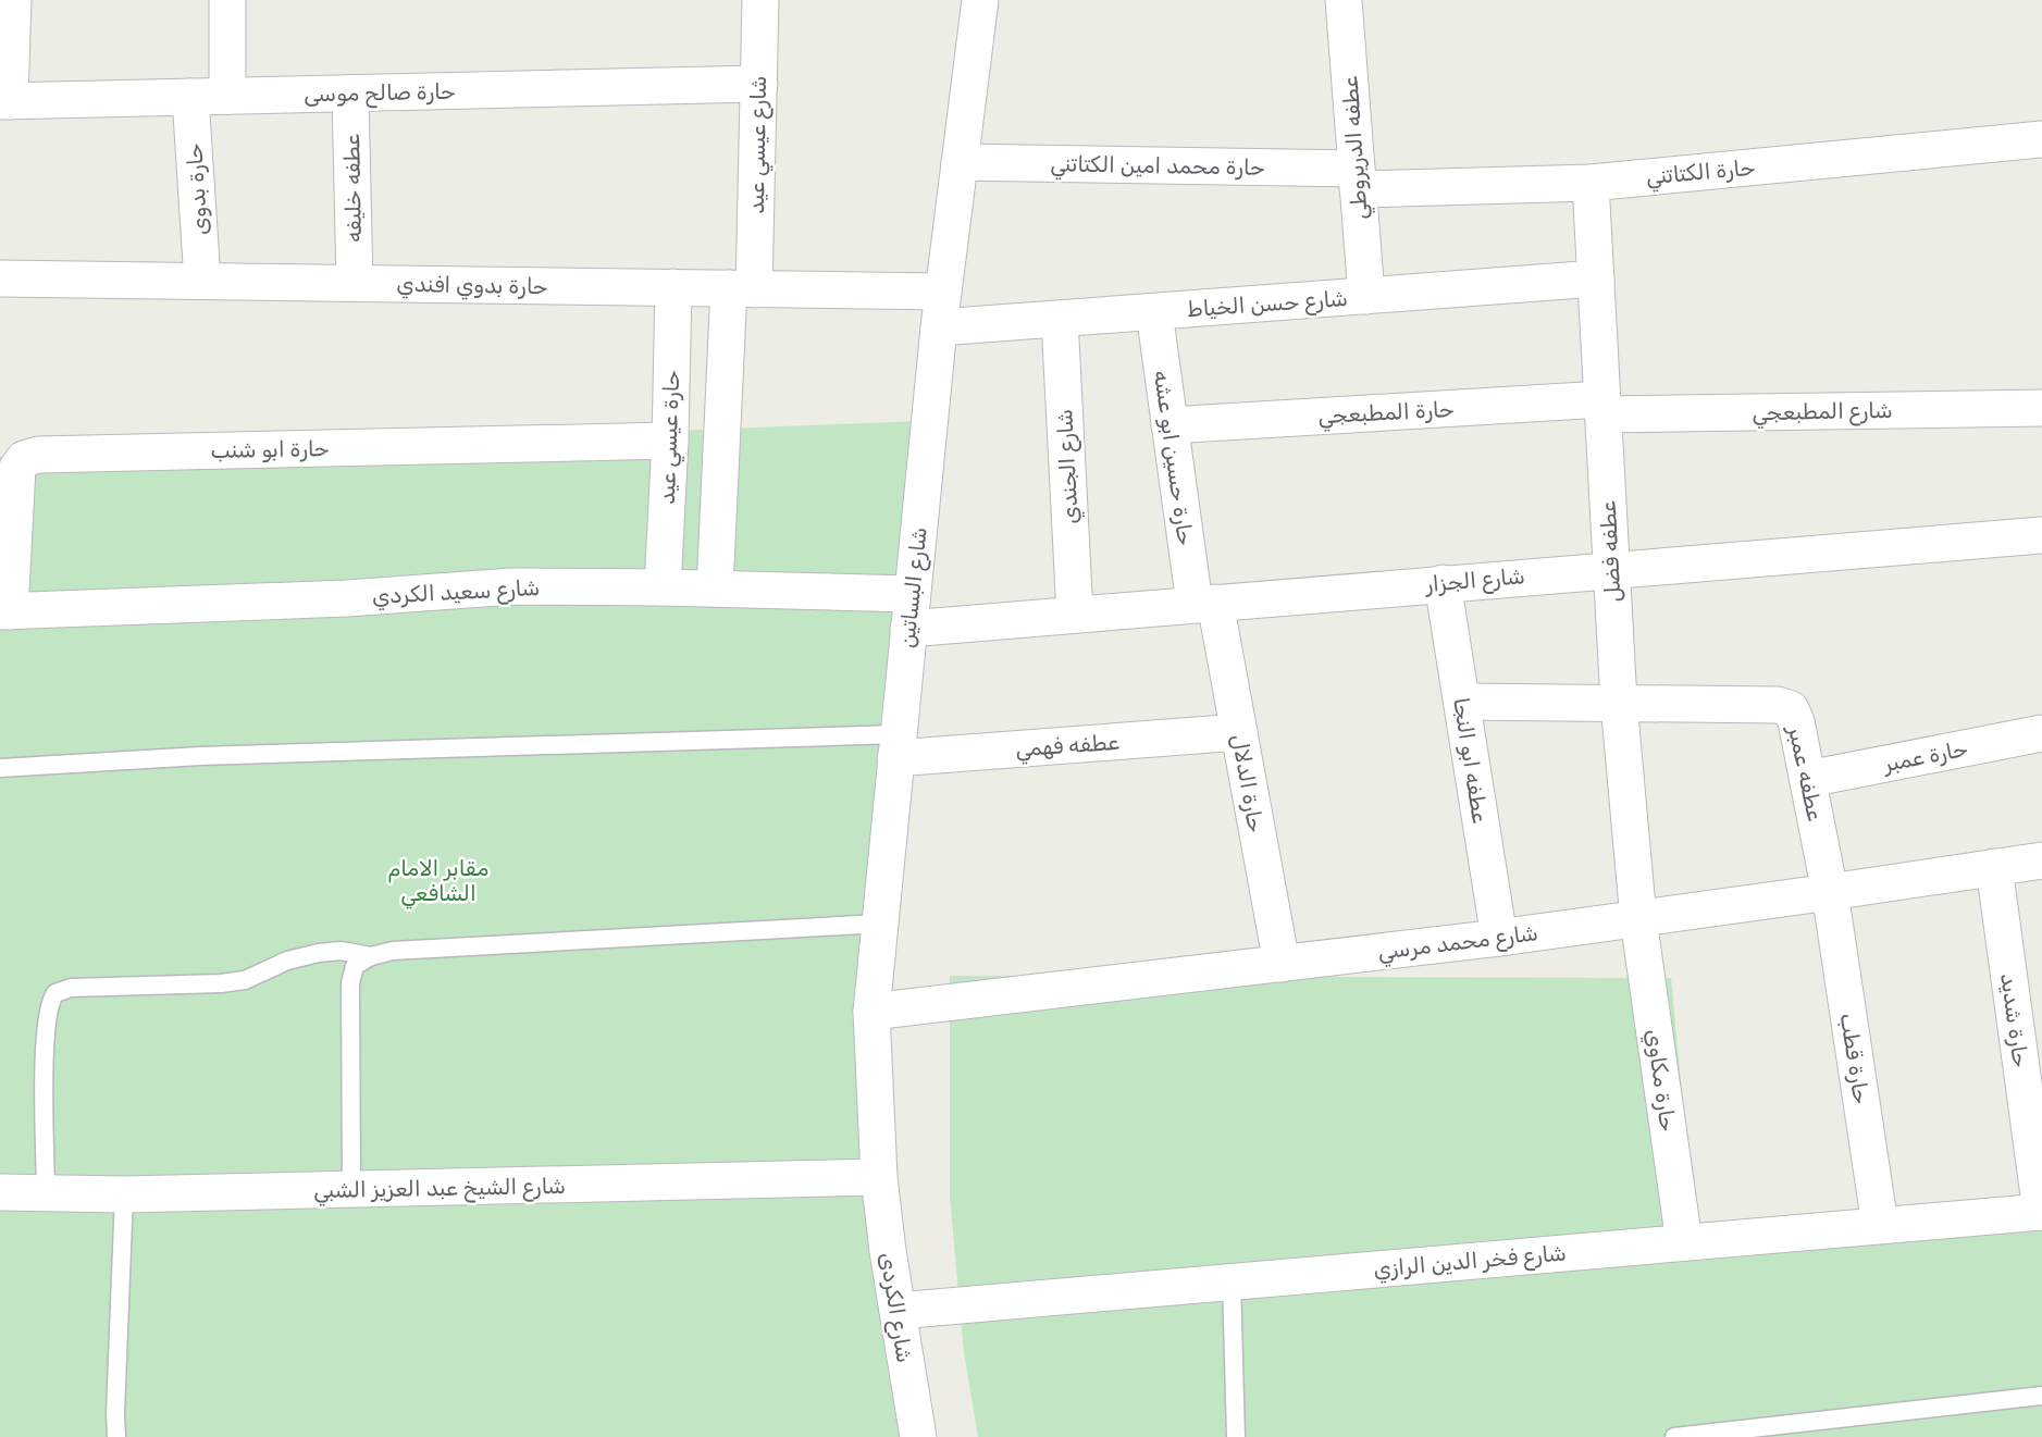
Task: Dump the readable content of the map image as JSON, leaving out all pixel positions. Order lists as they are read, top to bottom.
{
  "streets": {
    "street": [
      "حارة صالح موسى",
      "شارع عيسي عيد",
      "عطفه الدريروطي",
      "حارة محمد امين الكتاتني",
      "حارة الكتاتني",
      "عطفه خليفه",
      "حارة بدوى",
      "حارة بدوي افندي",
      "شارع حسن الخياط",
      "شارع المطبعجي",
      "حارة المطبعجي",
      "حارة عيسي عيد",
      "حارة ابو شنب",
      "حارة حسين ابو عشه",
      "شارع الجندي",
      "عطفه فضل",
      "شارع الجزار",
      "شارع البساتين",
      "شارع سعيد الكردي",
      "عطفه فهمي",
      "حارة عمبر",
      "عطفه ابو النجا",
      "عطفه عمبر",
      "حارة الدلال",
      "شارع محمد مرسي",
      "حارة شديد",
      "حارة قطب",
      "حارة مكاوي",
      "شارع الشيخ عبد العزيز الشبي",
      "شارع فخر الدين الرازي",
      "شارع الكردى"
    ]
  },
  "crossings": [
    ["حارة صالح موسى", "شارع عيسي عيد"],
    ["حارة صالح موسى", "عطفه خليفه"],
    ["حارة صالح موسى", "حارة بدوى"],
    ["شارع عيسي عيد", "حارة بدوي افندي"],
    ["شارع عيسي عيد", "شارع سعيد الكردي"],
    ["عطفه الدريروطي", "حارة محمد امين الكتاتني"],
    ["عطفه الدريروطي", "حارة الكتاتني"],
    ["عطفه الدريروطي", "شارع حسن الخياط"],
    ["حارة محمد امين الكتاتني", "حارة الكتاتني"],
    ["حارة محمد امين الكتاتني", "شارع البساتين"],
    ["حارة الكتاتني", "عطفه فضل"],
    ["عطفه خليفه", "حارة بدوي افندي"],
    ["حارة بدوى", "حارة بدوي افندي"],
    ["حارة بدوي افندي", "حارة عيسي عيد"],
    ["حارة بدوي افندي", "شارع البساتين"],
    ["شارع حسن الخياط", "حارة حسين ابو عشه"],
    ["شارع حسن الخياط", "شارع الجندي"],
    ["شارع حسن الخياط", "عطفه فضل"],
    ["شارع حسن الخياط", "شارع البساتين"],
    ["شارع المطبعجي", "حارة المطبعجي"],
    ["شارع المطبعجي", "عطفه فضل"],
    ["حارة المطبعجي", "حارة حسين ابو عشه"],
    ["حارة المطبعجي", "عطفه فضل"],
    ["حارة عيسي عيد", "حارة ابو شنب"],
    ["حارة عيسي عيد", "شارع سعيد الكردي"],
    ["حارة ابو شنب", "شارع سعيد الكردي"],
    ["حارة حسين ابو عشه", "شارع الجزار"],
    ["حارة حسين ابو عشه", "حارة الدلال"],
    ["شارع الجندي", "شارع الجزار"],
    ["عطفه فضل", "شارع الجزار"],
    ["عطفه فضل", "عطفه عمبر"],
    ["عطفه فضل", "شارع محمد مرسي"],
    ["عطفه فضل", "حارة مكاوي"],
    ["شارع الجزار", "شارع البساتين"],
    ["شارع الجزار", "شارع سعيد الكردي"],
    ["شارع الجزار", "عطفه ابو النجا"],
    ["شارع الجزار", "حارة الدلال"],
    ["شارع البساتين", "شارع سعيد الكردي"],
    ["شارع البساتين", "عطفه فهمي"],
    ["شارع البساتين", "شارع محمد مرسي"],
    ["شارع البساتين", "شارع الشيخ عبد العزيز الشبي"],
    ["شارع البساتين", "شارع الكردى"],
    ["عطفه فهمي", "حارة الدلال"],
    ["حارة عمبر", "عطفه عمبر"],
    ["عطفه ابو النجا", "شارع محمد مرسي"],
    ["عطفه عمبر", "شارع محمد مرسي"],
    ["عطفه عمبر", "حارة قطب"],
    ["حارة الدلال", "شارع محمد مرسي"],
    ["شارع محمد مرسي", "حارة شديد"],
    ["شارع محمد مرسي", "حارة قطب"],
    ["شارع محمد مرسي", "حارة مكاوي"],
    ["حارة شديد", "شارع فخر الدين الرازي"],
    ["حارة قطب", "شارع فخر الدين الرازي"],
    ["حارة مكاوي", "شارع فخر الدين الرازي"],
    ["شارع الشيخ عبد العزيز الشبي", "شارع الكردى"],
    ["شارع فخر الدين الرازي", "شارع الكردى"]
  ],
  "parks": ["مقابر الامام الشافعي"]
}
